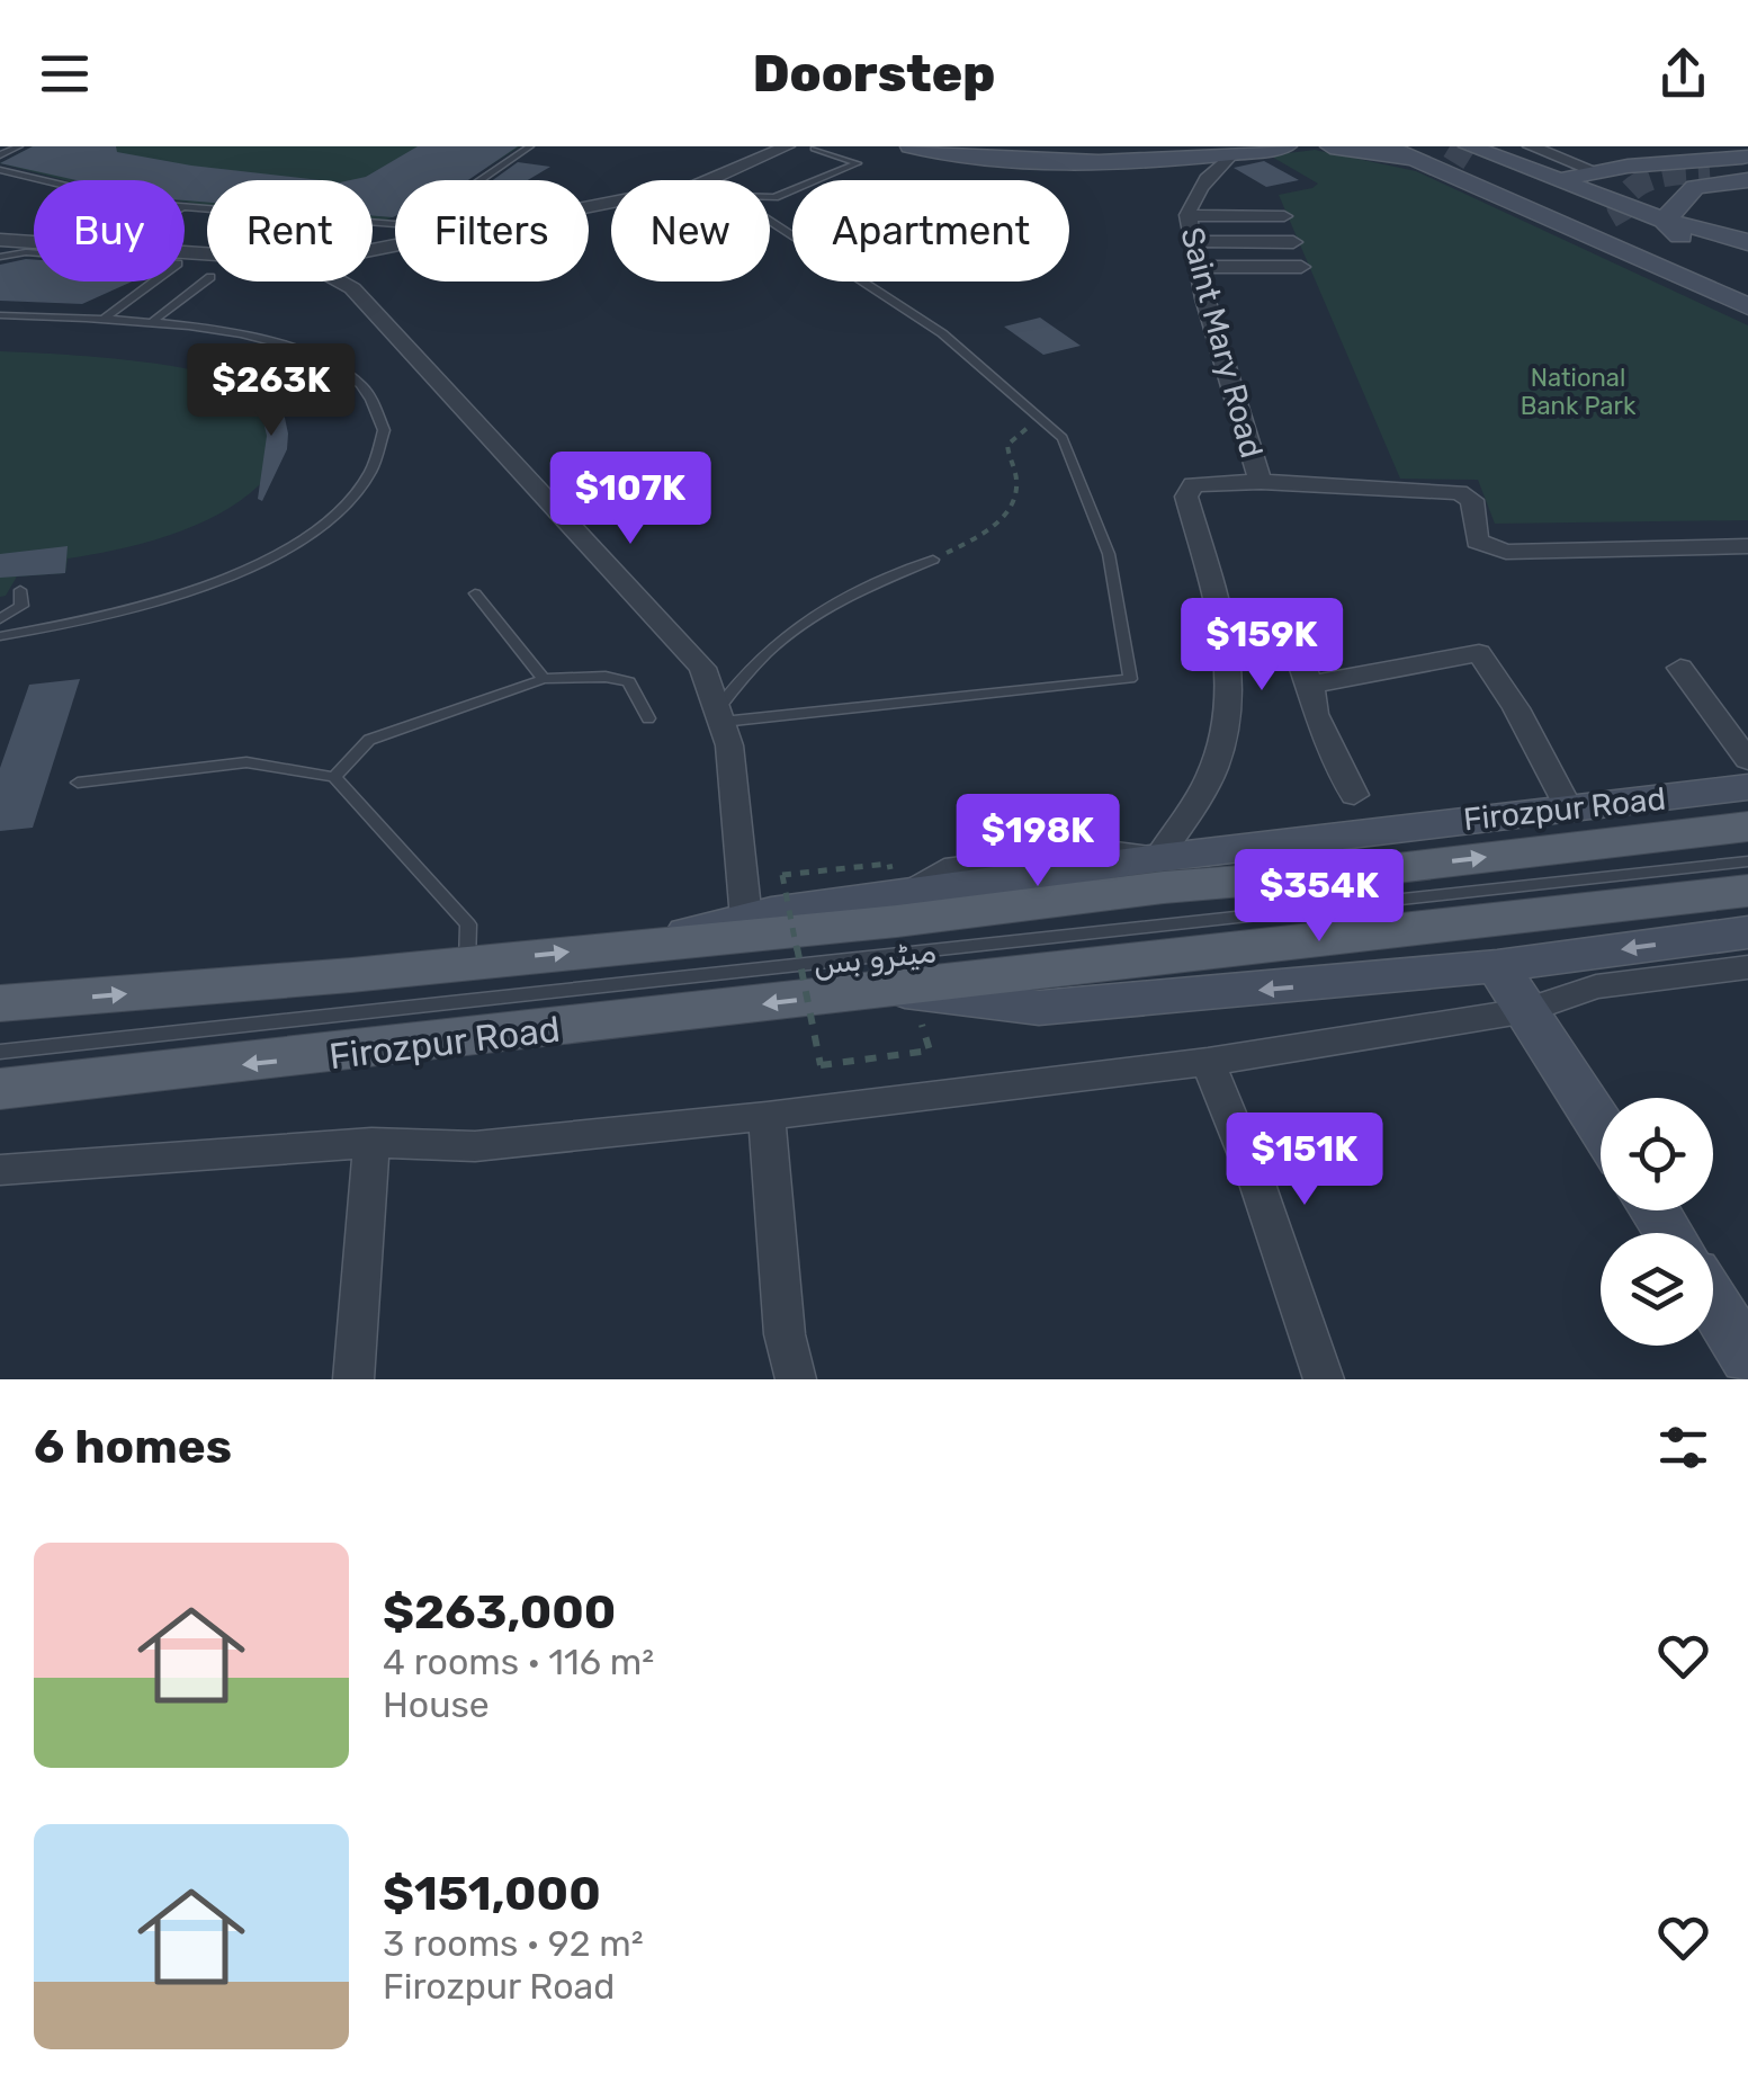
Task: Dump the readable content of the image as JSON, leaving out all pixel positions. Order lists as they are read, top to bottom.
{
  "streets": {
    "main road": ["Firozpur Road"],
    "street": ["Saint Mary Road"],
    "lane": ["میٹرو بس"]
  },
  "crossings": [
    ["Saint Mary Road", "Firozpur Road"]
  ],
  "parks": ["National Bank Park"],
  "page": {
    "header": "Doorstep",
    "chip": [
      "Buy",
      "Rent",
      "Filters",
      "New",
      "Apartment"
    ],
    "price": [
      "$263K",
      "$107K",
      "$159K",
      "$198K",
      "$354K",
      "$151K"
    ],
    "heading": "6 homes",
    "list": [
      {
        "name": "$263,000",
        "note": "4 rooms · 116 m² · House"
      },
      {
        "name": "$151,000",
        "note": "3 rooms · 92 m² · Firozpur Road"
      }
    ]
  }
}
